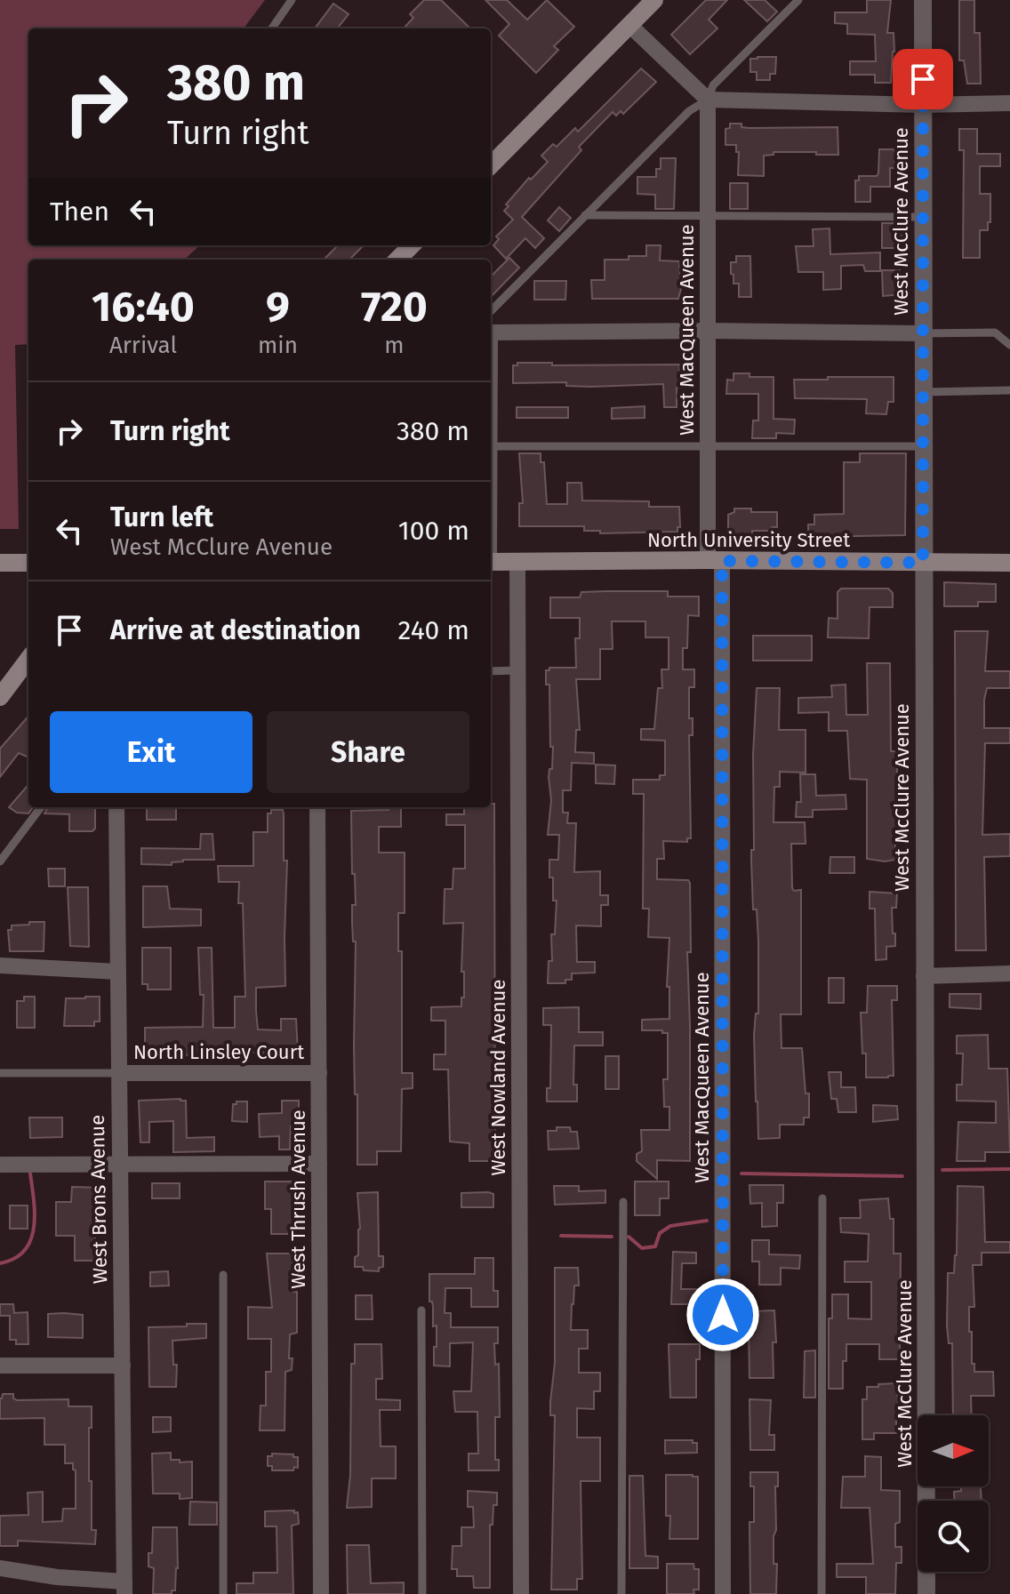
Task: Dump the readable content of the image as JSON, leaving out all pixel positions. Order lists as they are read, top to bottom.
{
  "streets": {
    "main road": ["North University Street"],
    "street": [
      "West McClure Avenue",
      "West MacQueen Avenue",
      "North Linsley Court",
      "West Nowland Avenue",
      "West Brons Avenue",
      "West Thrush Avenue"
    ]
  },
  "crossings": [
    ["West McClure Avenue", "North University Street"],
    ["West MacQueen Avenue", "North University Street"],
    ["North University Street", "West Nowland Avenue"],
    ["North Linsley Court", "West Brons Avenue"],
    ["North Linsley Court", "West Thrush Avenue"]
  ],
  "north": "right",
  "page": {
    "turn": ["380 m", "Turn right"],
    "then": "Then",
    "eta": [
      "16:40",
      "Arrival",
      "9",
      "min",
      "720",
      "m"
    ],
    "list": [
      {
        "name": "Turn right",
        "value": "380 m"
      },
      {
        "name": "Turn left",
        "note": "West McClure Avenue",
        "value": "100 m"
      },
      {
        "name": "Arrive at destination",
        "value": "240 m"
      }
    ],
    "buttons": ["Exit", "Share"]
  }
}
